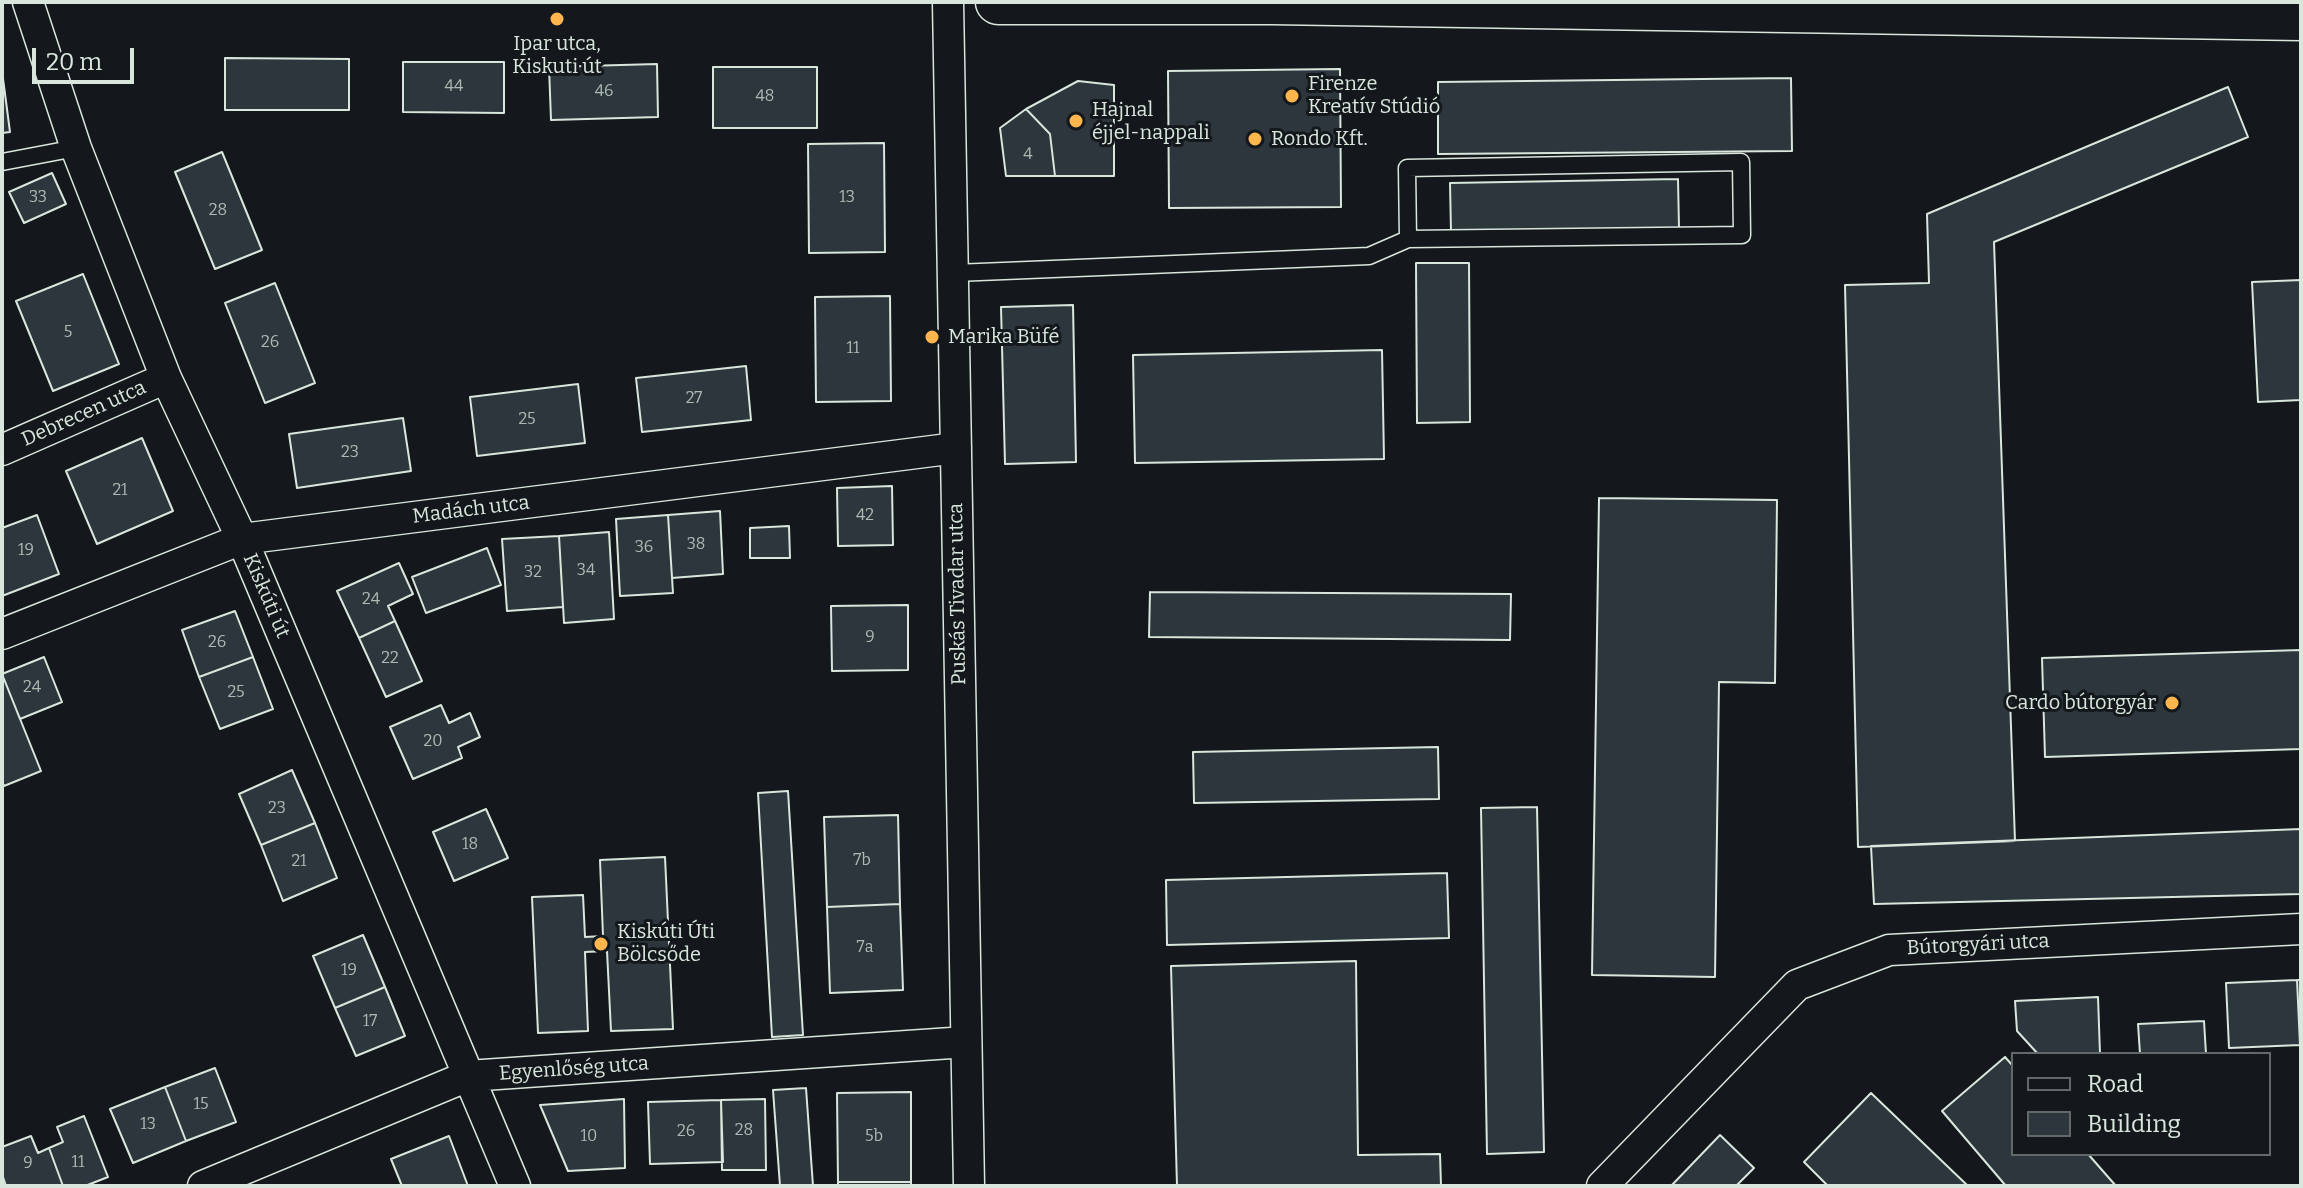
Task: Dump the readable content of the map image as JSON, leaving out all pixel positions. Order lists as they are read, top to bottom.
{
  "streets": {
    "street": [
      "Debrecen utca",
      "Madách utca",
      "Puskás Tivadar utca",
      "Kiskúti út",
      "Bútorgyári utca",
      "Egyenlőség utca"
    ]
  },
  "crossings": [
    ["Debrecen utca", "Kiskúti út"],
    ["Madách utca", "Puskás Tivadar utca"],
    ["Madách utca", "Kiskúti út"],
    ["Puskás Tivadar utca", "Egyenlőség utca"],
    ["Kiskúti út", "Egyenlőség utca"]
  ],
  "places": [
    "Ipar utca, Kiskuti út",
    "Firenze Kreatív Stúdió",
    "Hajnal éjjel-nappali",
    "Rondo Kft.",
    "Marika Büfé",
    "Cardo bútorgyár",
    "Kiskúti Úti Bölcsőde"
  ],
  "house_numbers": [
    "44",
    "46",
    "48",
    "4",
    "33",
    "13",
    "28",
    "5",
    "26",
    "11",
    "27",
    "25",
    "23",
    "21",
    "42",
    "38",
    "36",
    "19",
    "34",
    "32",
    "24",
    "9",
    "26",
    "22",
    "24",
    "25",
    "20",
    "23",
    "18",
    "7b",
    "21",
    "7a",
    "19",
    "17",
    "15",
    "13",
    "28",
    "26",
    "10",
    "5b",
    "11",
    "9"
  ],
  "legend": ["Road", "Building"],
  "scale_bar": "20 m"
}
